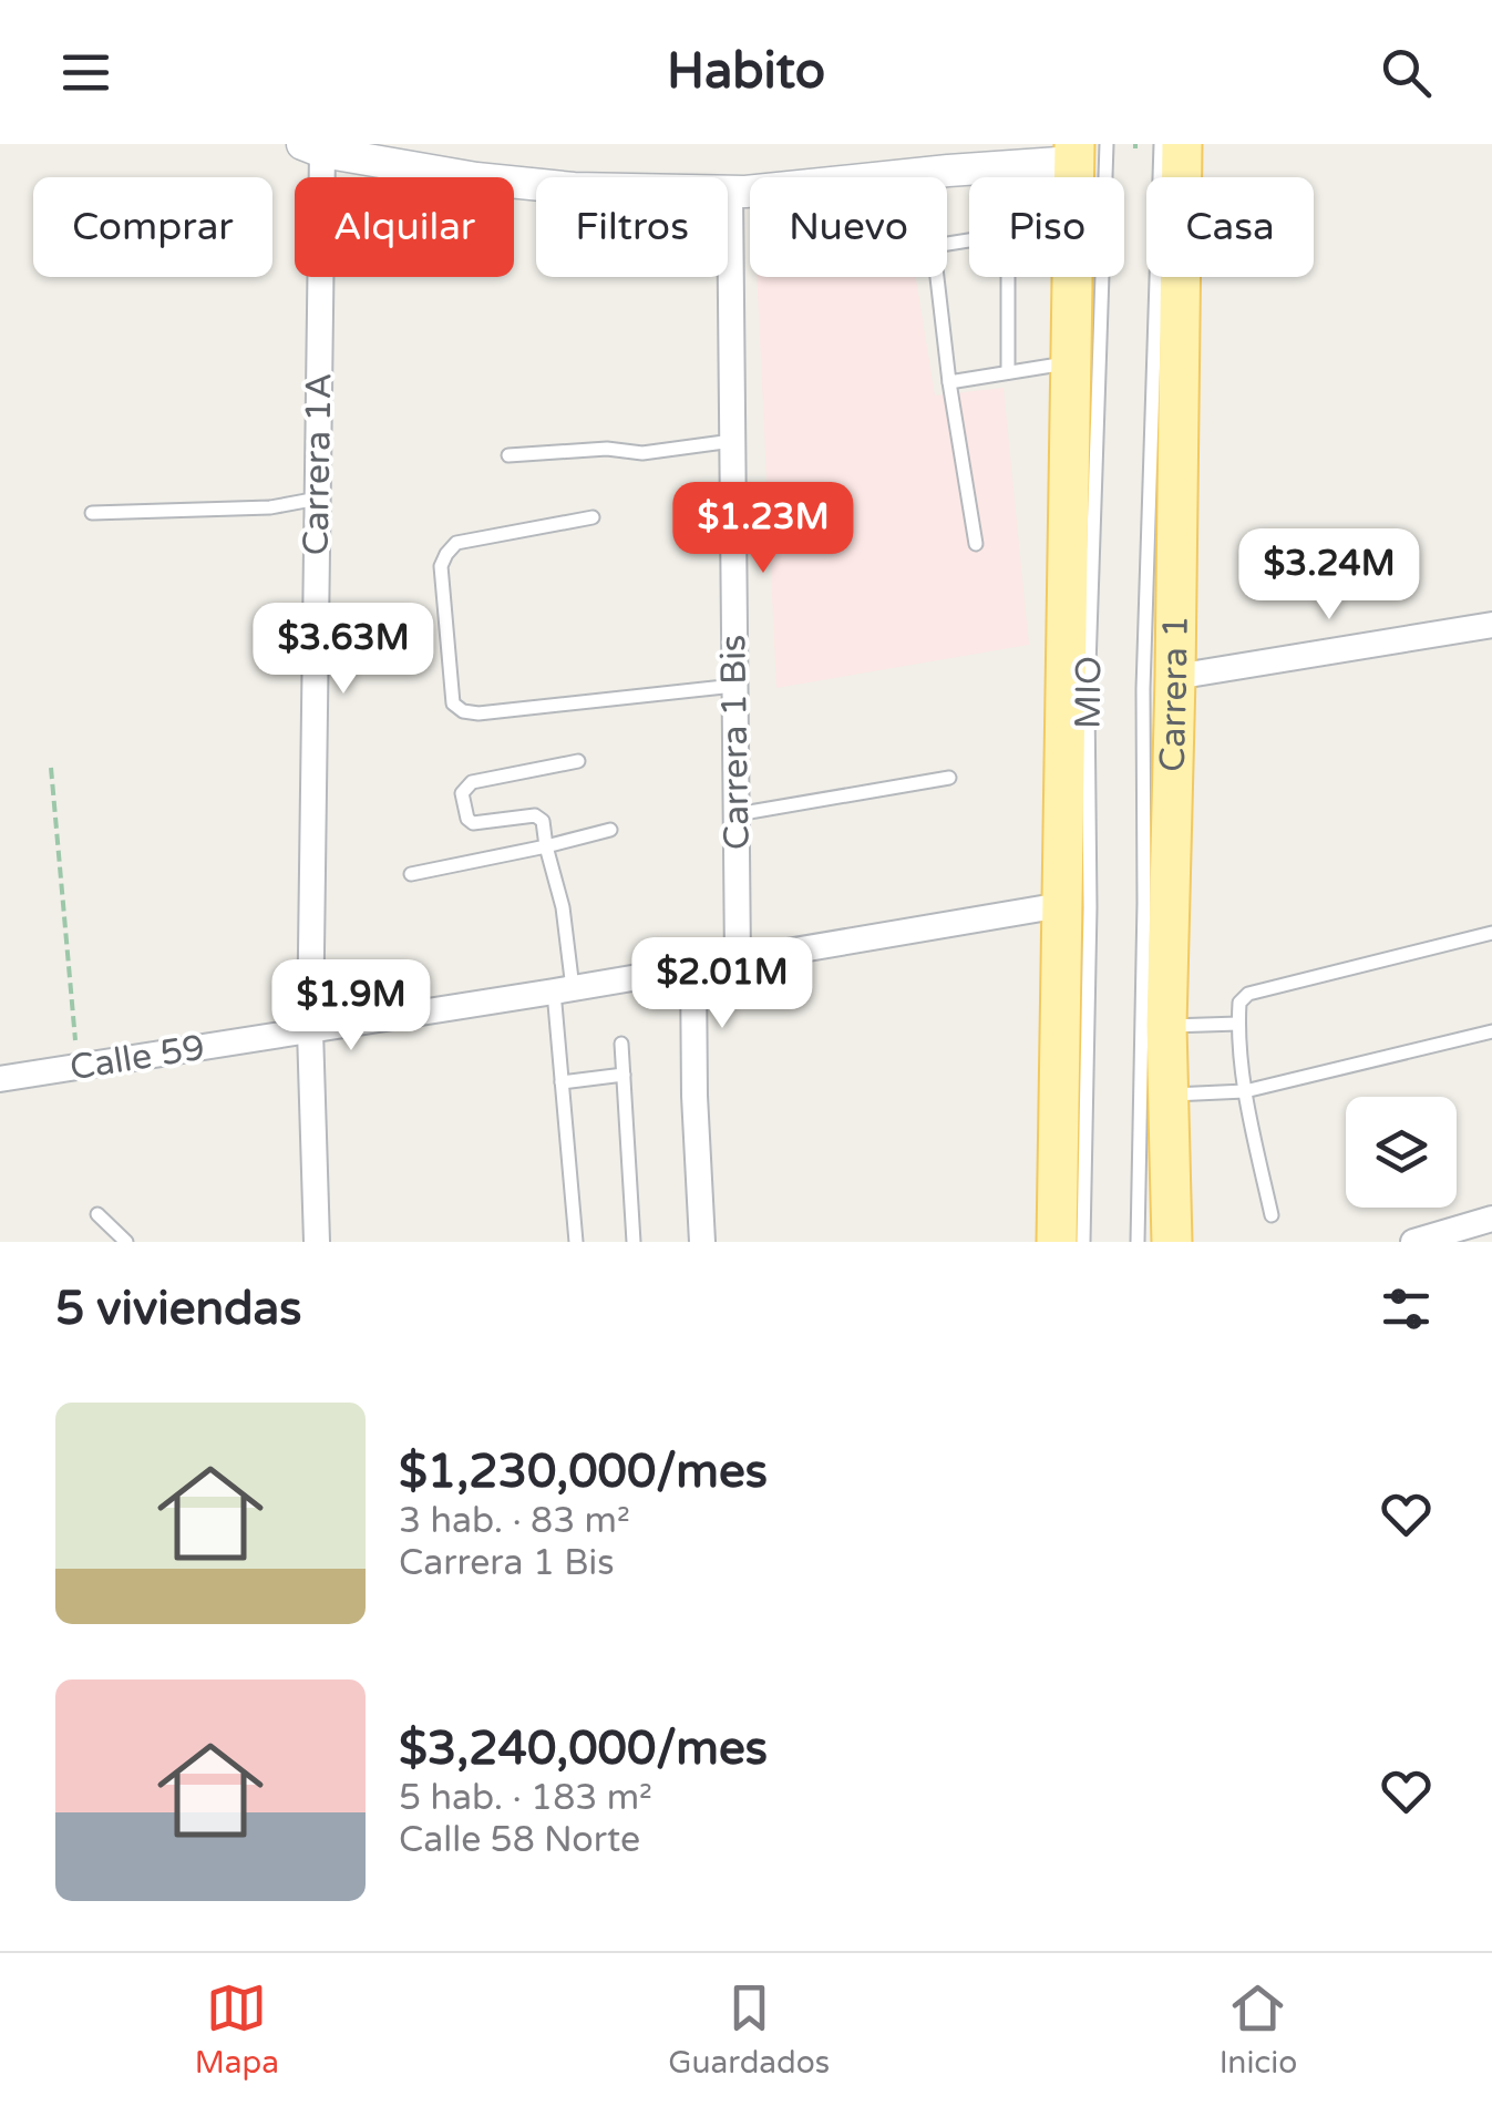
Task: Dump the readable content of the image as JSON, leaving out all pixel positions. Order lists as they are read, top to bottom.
{
  "streets": {
    "main road": ["Carrera 1"],
    "street": ["Carrera 1A", "Carrera 1 Bis", "Calle 59"],
    "lane": ["MIO"]
  },
  "crossings": [
    ["Carrera 1A", "Calle 59"],
    ["Carrera 1 Bis", "Calle 59"]
  ],
  "page": {
    "header": "Habito",
    "chip": [
      "Comprar",
      "Alquilar",
      "Filtros",
      "Nuevo",
      "Piso",
      "Casa"
    ],
    "price": [
      "$1.23M",
      "$3.24M",
      "$3.63M",
      "$2.01M",
      "$1.9M"
    ],
    "heading": "5 viviendas",
    "list": [
      {
        "name": "$1,230,000/mes",
        "note": "3 hab. · 83 m² · Carrera 1 Bis"
      },
      {
        "name": "$3,240,000/mes",
        "note": "5 hab. · 183 m² · Calle 58 Norte"
      }
    ],
    "tabs": ["Mapa", "Guardados", "Inicio"]
  }
}
